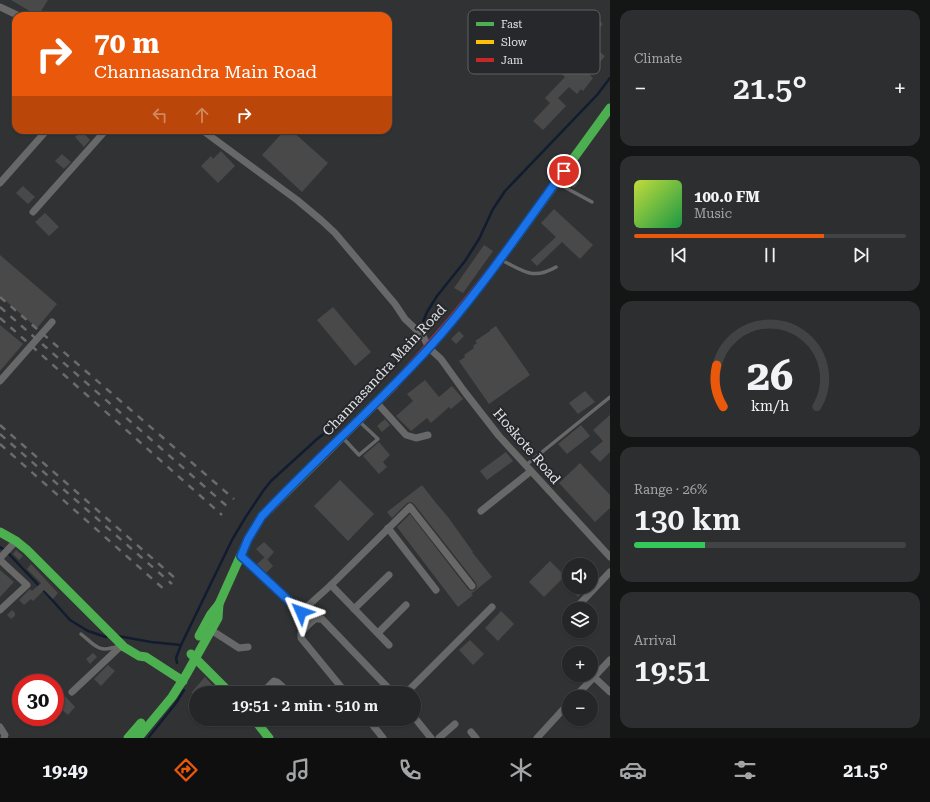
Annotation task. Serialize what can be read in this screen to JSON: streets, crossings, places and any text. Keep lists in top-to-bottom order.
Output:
{
  "streets": {
    "main road": ["Channasandra Main Road"],
    "street": ["Hoskote Road"]
  },
  "crossings": [
    ["Channasandra Main Road", "Hoskote Road"]
  ],
  "legend": ["Fast", "Slow", "Jam"],
  "page": {
    "tile": [
      "Climate",
      ["Range · 26%", "130 km"],
      ["Arrival", "19:51"]
    ],
    "turn": ["70 m", "Channasandra Main Road"],
    "heat": ["−", "21.5°", "+"],
    "song": ["100.0 FM", "Music"],
    "map_buttons": ["+", "−"],
    "limit": "30",
    "trip": "19:51 · 2 min · 510 m",
    "tabs": ["19:49", "21.5°"],
    "gauge": ["26", "km/h"]
  }
}
